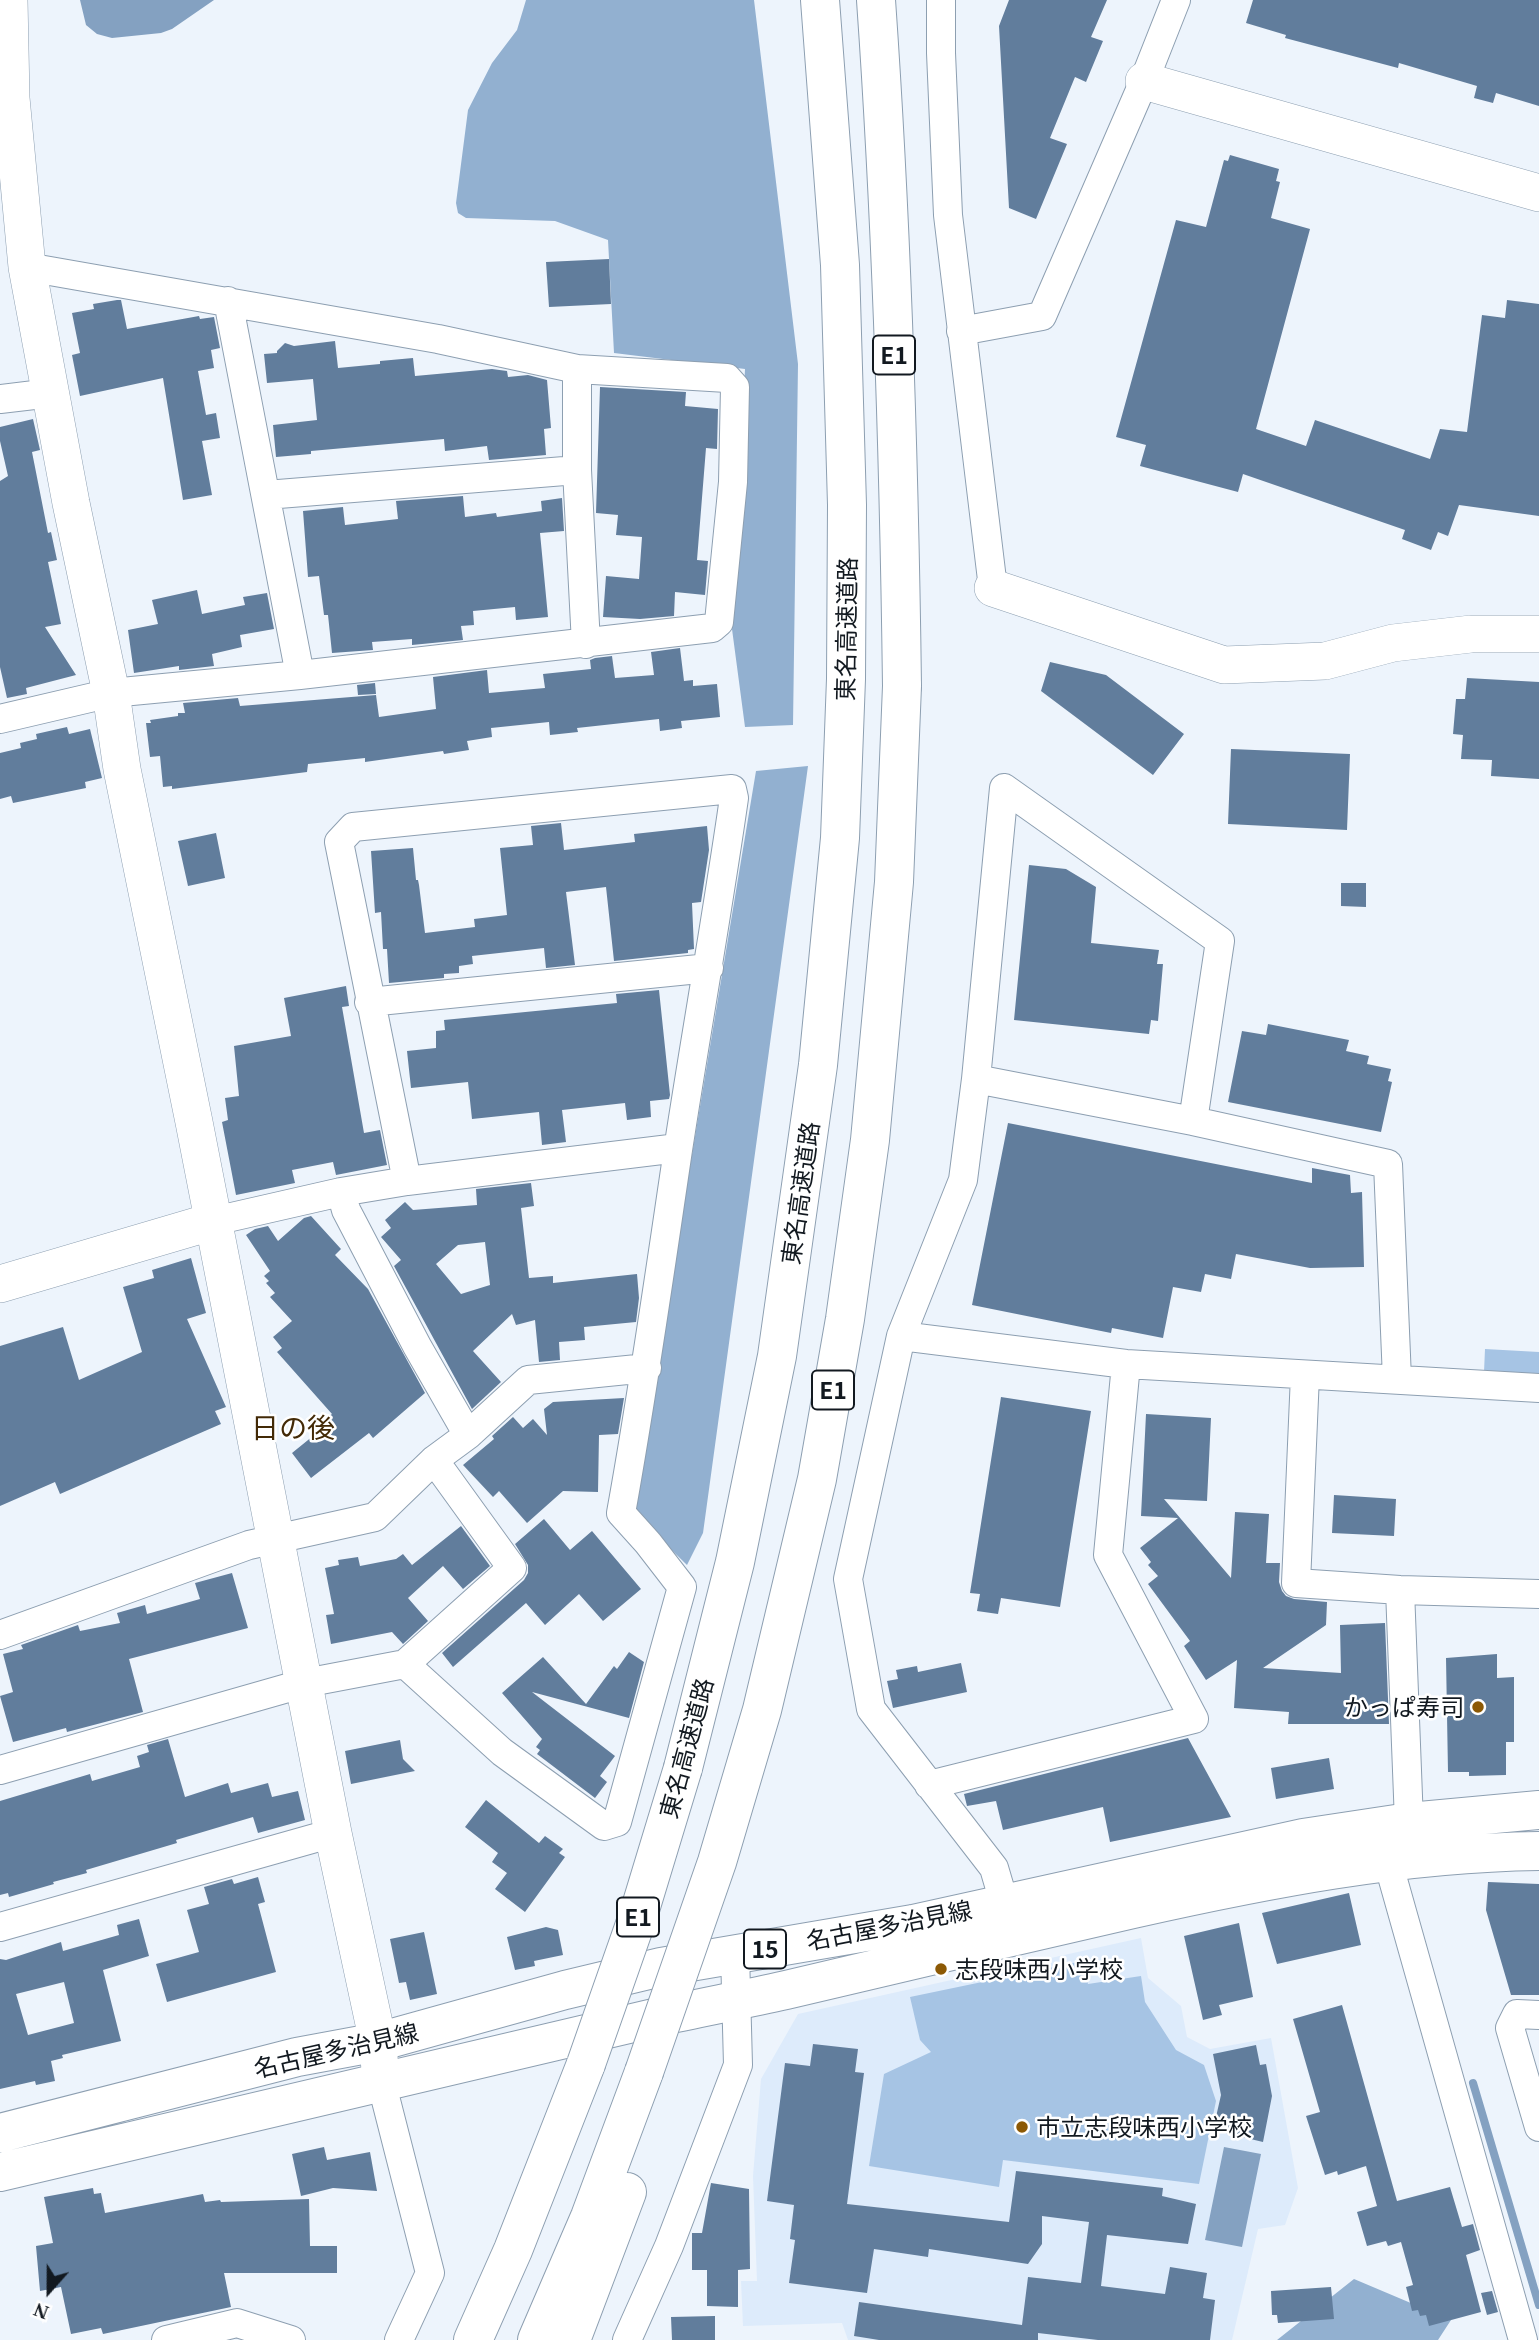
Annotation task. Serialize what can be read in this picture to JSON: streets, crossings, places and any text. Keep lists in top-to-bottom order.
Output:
{
  "streets": {
    "main road": [
      "E1",
      "東名高速道路",
      "名古屋多治見線",
      "15"
    ]
  },
  "districts": ["日の後"],
  "places": ["かっぱ寿司", "志段味西小学校", "市立志段味西小学校"],
  "north": "bottom"
}
